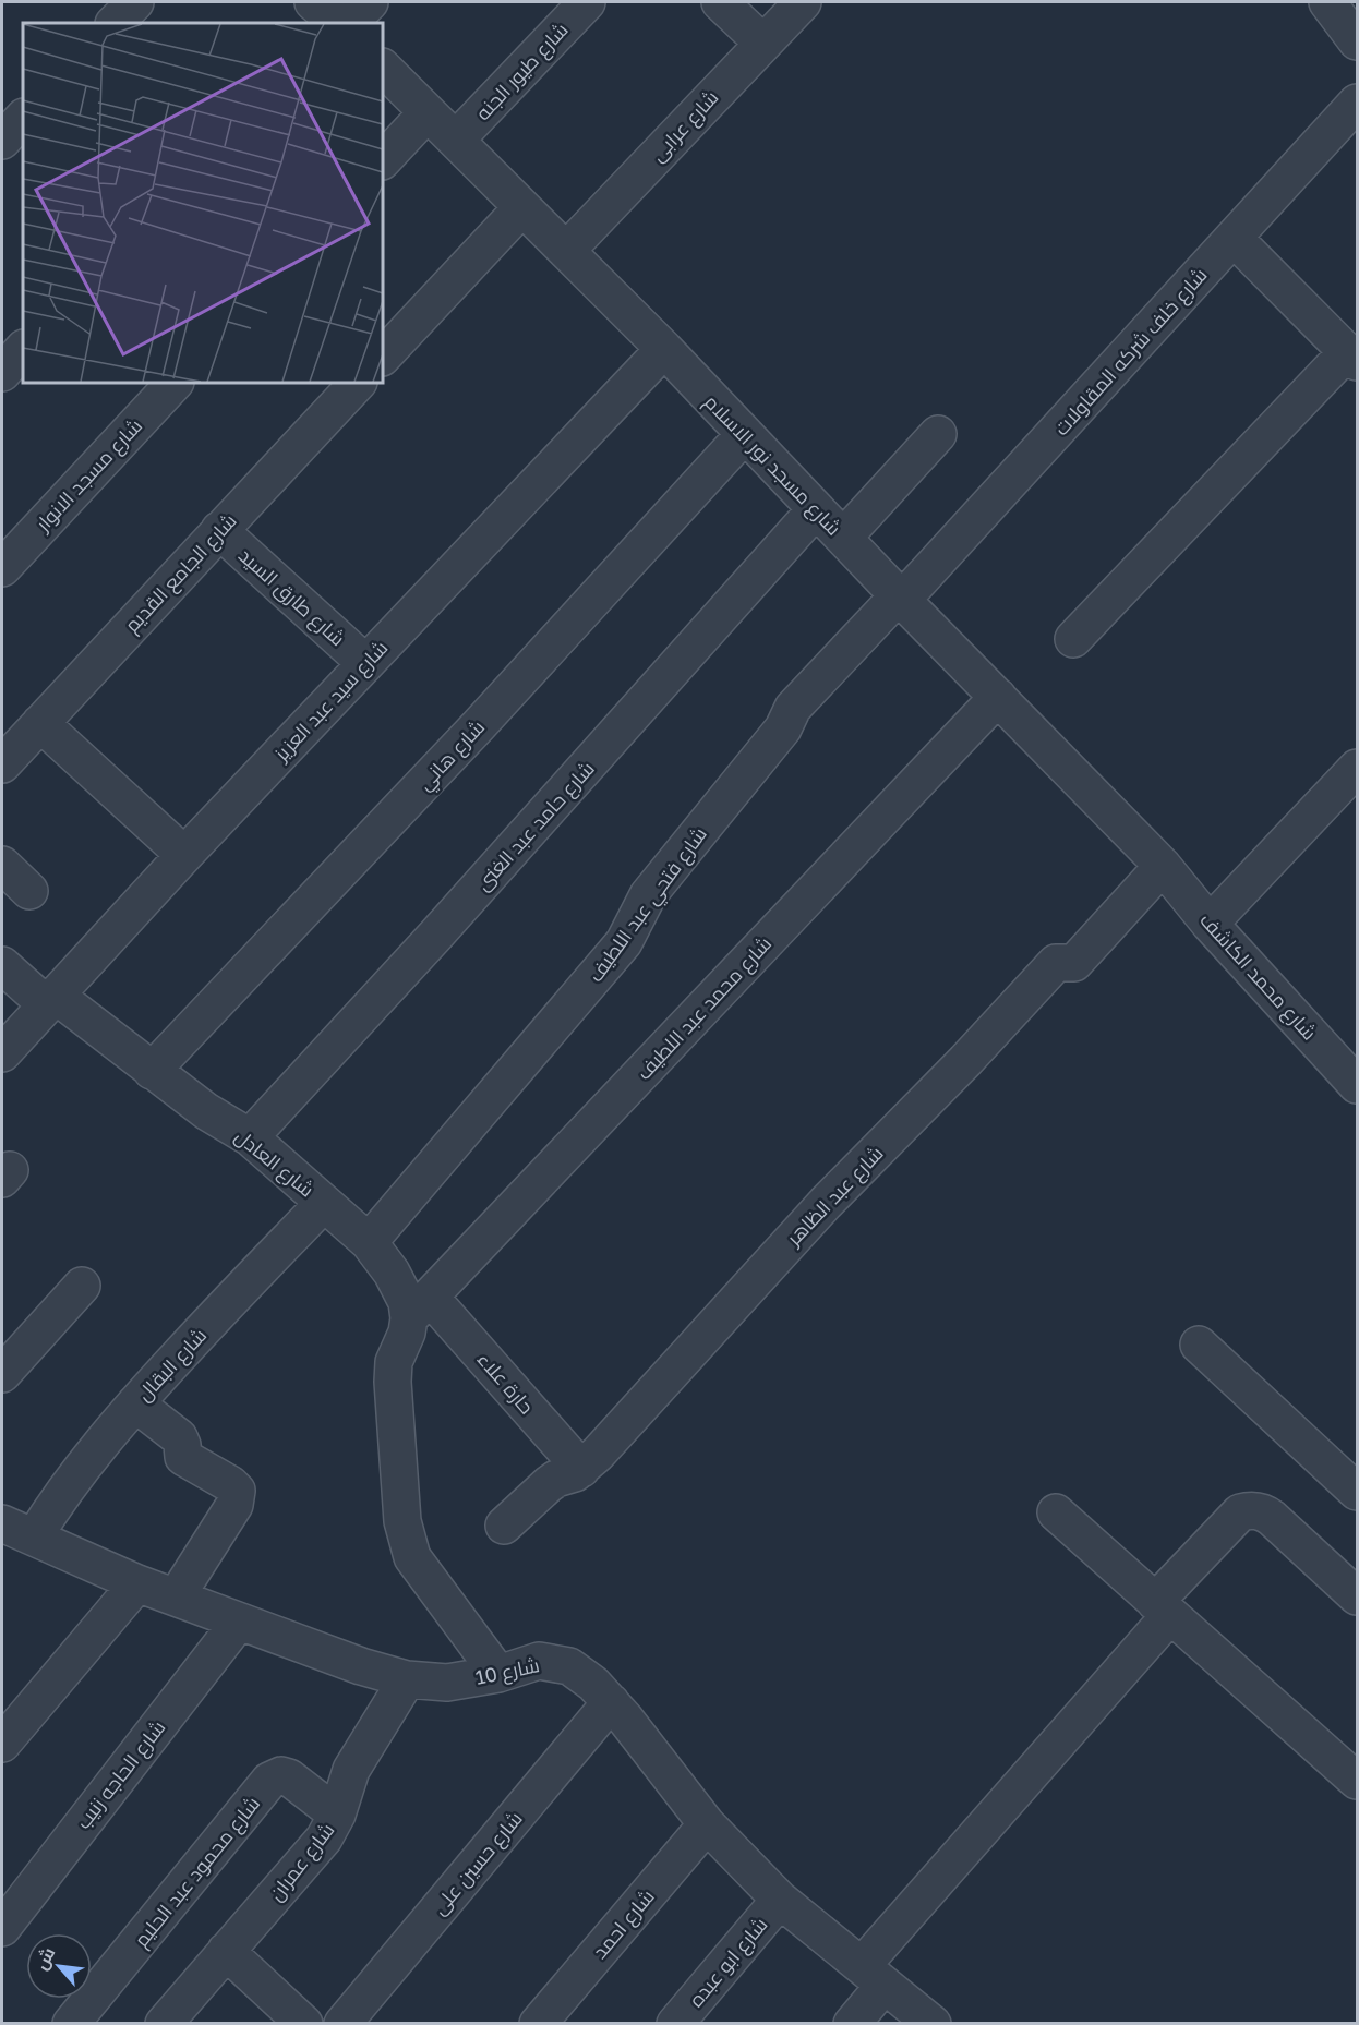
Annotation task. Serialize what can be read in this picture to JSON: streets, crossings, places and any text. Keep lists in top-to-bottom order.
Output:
{
  "streets": {
    "street": [
      "شارع طيور الجنه",
      "شارع عرابى",
      "شارع خلف شركه المقاولات",
      "شارع مسجد نور الاسلام",
      "شارع مسجد الانوار",
      "شارع الجامع القديم",
      "شارع طارق السيد",
      "شارع سيد عبد العزيز",
      "شارع هاني",
      "شارع حامد عبد الغنى",
      "شارع فتحي عبد اللطيف",
      "شارع محمد الكاشف",
      "شارع محمد عبد اللطيف",
      "شارع العادل",
      "شارع عبد الظاهر",
      "شارع البقال",
      "حارة علاء",
      "شارع 10",
      "شارع الحاجه زنيب",
      "شارع عمران",
      "شارع حسين على",
      "شارع محمود عبد الحليم",
      "شارع احمد",
      "شارع ابو عبده"
    ]
  },
  "crossings": [
    ["شارع طيور الجنه", "شارع مسجد نور الاسلام"],
    ["شارع عرابى", "شارع مسجد نور الاسلام"],
    ["شارع خلف شركه المقاولات", "شارع مسجد نور الاسلام"],
    ["شارع خلف شركه المقاولات", "شارع فتحي عبد اللطيف"],
    ["شارع مسجد نور الاسلام", "شارع سيد عبد العزيز"],
    ["شارع مسجد نور الاسلام", "شارع هاني"],
    ["شارع مسجد نور الاسلام", "شارع حامد عبد الغنى"],
    ["شارع مسجد نور الاسلام", "شارع فتحي عبد اللطيف"],
    ["شارع مسجد نور الاسلام", "شارع محمد الكاشف"],
    ["شارع مسجد نور الاسلام", "شارع محمد عبد اللطيف"],
    ["شارع مسجد نور الاسلام", "شارع عبد الظاهر"],
    ["شارع الجامع القديم", "شارع طارق السيد"],
    ["شارع طارق السيد", "شارع سيد عبد العزيز"],
    ["شارع سيد عبد العزيز", "شارع العادل"],
    ["شارع هاني", "شارع العادل"],
    ["شارع حامد عبد الغنى", "شارع العادل"],
    ["شارع فتحي عبد اللطيف", "شارع العادل"],
    ["شارع محمد الكاشف", "شارع عبد الظاهر"],
    ["شارع محمد عبد اللطيف", "شارع العادل"],
    ["شارع محمد عبد اللطيف", "حارة علاء"],
    ["شارع العادل", "شارع البقال"],
    ["شارع العادل", "حارة علاء"],
    ["شارع عبد الظاهر", "حارة علاء"],
    ["شارع البقال", "شارع 10"],
    ["شارع 10", "شارع الحاجه زنيب"],
    ["شارع 10", "شارع عمران"],
    ["شارع 10", "شارع حسين على"],
    ["شارع 10", "شارع احمد"],
    ["شارع 10", "شارع ابو عبده"],
    ["شارع عمران", "شارع محمود عبد الحليم"]
  ],
  "north": "top left"
}
